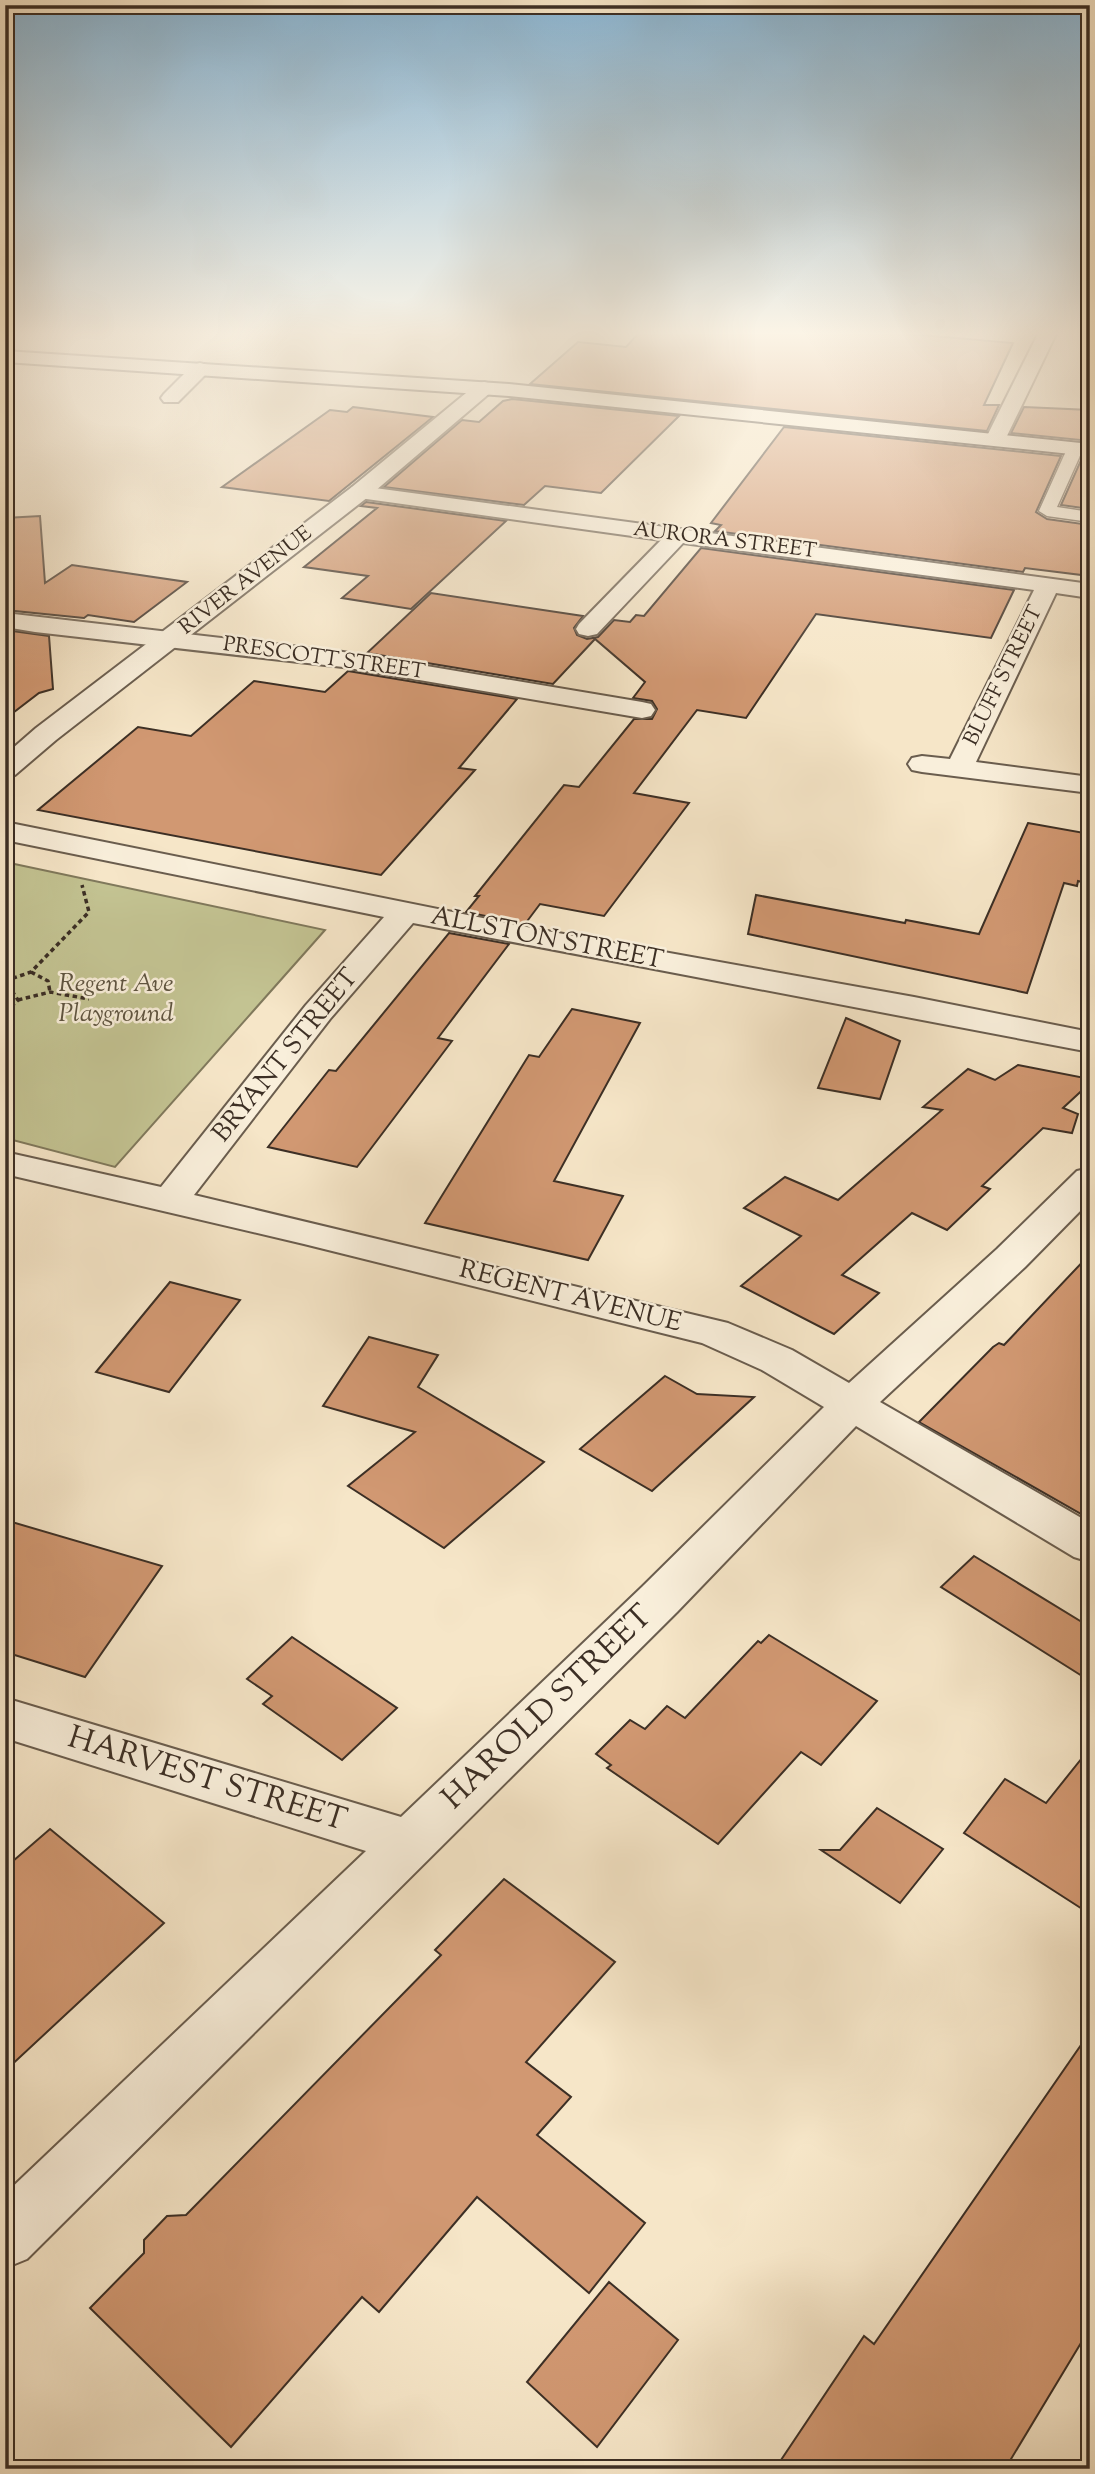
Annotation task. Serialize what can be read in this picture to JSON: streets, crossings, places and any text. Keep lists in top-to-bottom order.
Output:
{
  "streets": {
    "street": [
      "AURORA STREET",
      "RIVER AVENUE",
      "PRESCOTT STREET",
      "BLUFF STREET",
      "ALLSTON STREET",
      "BRYANT STREET",
      "REGENT AVENUE",
      "HAROLD STREET",
      "HARVEST STREET"
    ]
  },
  "crossings": [
    ["AURORA STREET", "RIVER AVENUE"],
    ["AURORA STREET", "BLUFF STREET"],
    ["RIVER AVENUE", "PRESCOTT STREET"],
    ["ALLSTON STREET", "BRYANT STREET"],
    ["BRYANT STREET", "REGENT AVENUE"],
    ["REGENT AVENUE", "HAROLD STREET"],
    ["HAROLD STREET", "HARVEST STREET"]
  ],
  "parks": ["Regent Ave Playground"]
}
